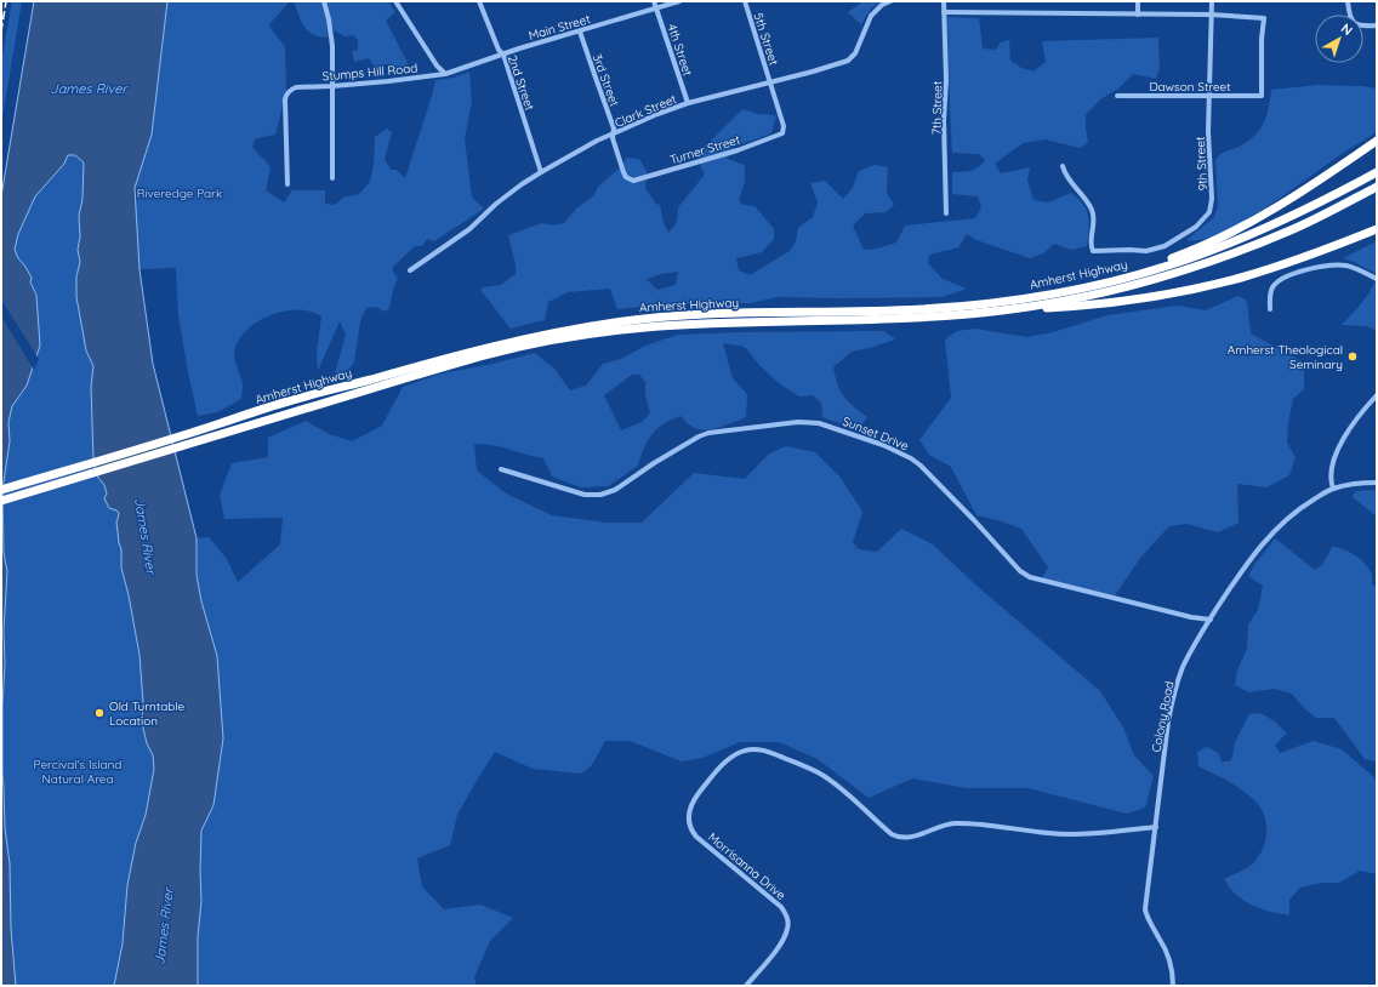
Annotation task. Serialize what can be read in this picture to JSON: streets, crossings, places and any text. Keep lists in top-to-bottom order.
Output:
{
  "streets": {
    "highway": ["Amherst Highway"],
    "street": [
      "Main Street",
      "5th Street",
      "4th Street",
      "Stumps Hill Road",
      "3rd Street",
      "2nd Street",
      "Dawson Street",
      "7th Street",
      "Clark Street",
      "Turner Street",
      "9th Street",
      "Sunset Drive",
      "Colony Road",
      "Morrisanna Drive"
    ]
  },
  "crossings": [
    ["Main Street", "4th Street"],
    ["Main Street", "Stumps Hill Road"],
    ["Main Street", "3rd Street"],
    ["Main Street", "2nd Street"],
    ["5th Street", "Clark Street"],
    ["5th Street", "Turner Street"],
    ["4th Street", "Clark Street"],
    ["3rd Street", "Clark Street"],
    ["3rd Street", "Turner Street"],
    ["2nd Street", "Clark Street"],
    ["Dawson Street", "9th Street"],
    ["Clark Street", "Turner Street"],
    ["Sunset Drive", "Colony Road"],
    ["Colony Road", "Morrisanna Drive"]
  ],
  "water": ["James River"],
  "parks": ["Riveredge Park", "Percival's Island Natural Area"],
  "places": ["Amherst Theological Seminary", "Old Turntable Location"],
  "north": "top right"
}
